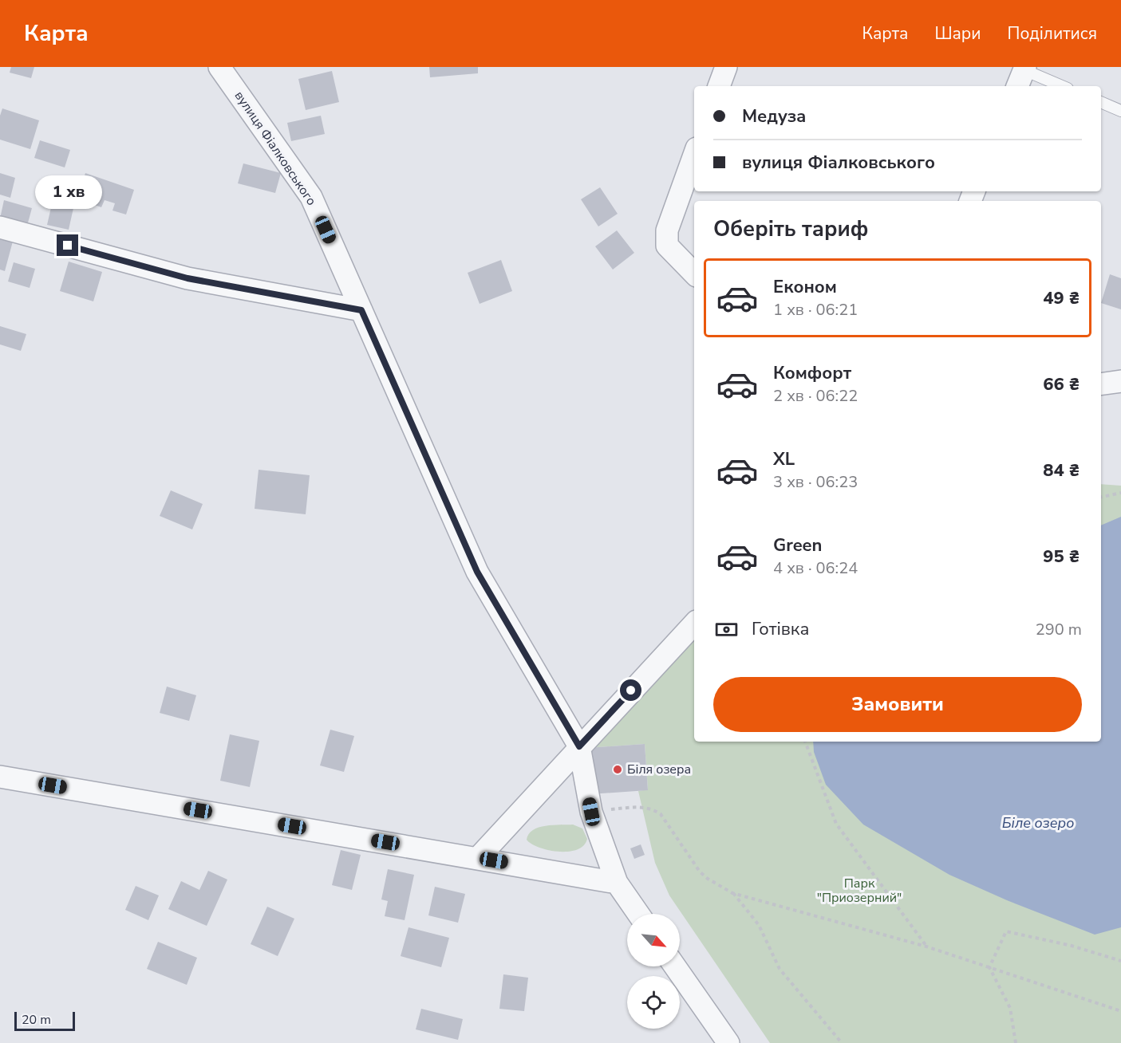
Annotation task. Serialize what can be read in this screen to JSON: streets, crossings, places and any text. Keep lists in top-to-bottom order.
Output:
{
  "streets": {
    "street": ["вулиця Фіалковського"]
  },
  "water": ["Біле озеро"],
  "parks": ["Парк \"Приозерний\""],
  "places": ["Біля озера"],
  "scale_bar": "20 m",
  "north": "bottom right",
  "page": {
    "header": "Карта",
    "nav": ["Карта", "Шари", "Поділитися"],
    "banner": ["Медуза", "вулиця Фіалковського"],
    "bubble": "1 хв",
    "heading": "Оберіть тариф",
    "list": [
      {
        "name": "Економ",
        "note": "1 хв · 06:21",
        "value": "49 ₴"
      },
      {
        "name": "Комфорт",
        "note": "2 хв · 06:22",
        "value": "66 ₴"
      },
      {
        "name": "XL",
        "note": "3 хв · 06:23",
        "value": "84 ₴"
      },
      {
        "name": "Green",
        "note": "4 хв · 06:24",
        "value": "95 ₴"
      }
    ],
    "pay": ["Готівка", "290 m"],
    "buttons": "Замовити",
    "scale": "20 m"
  }
}
